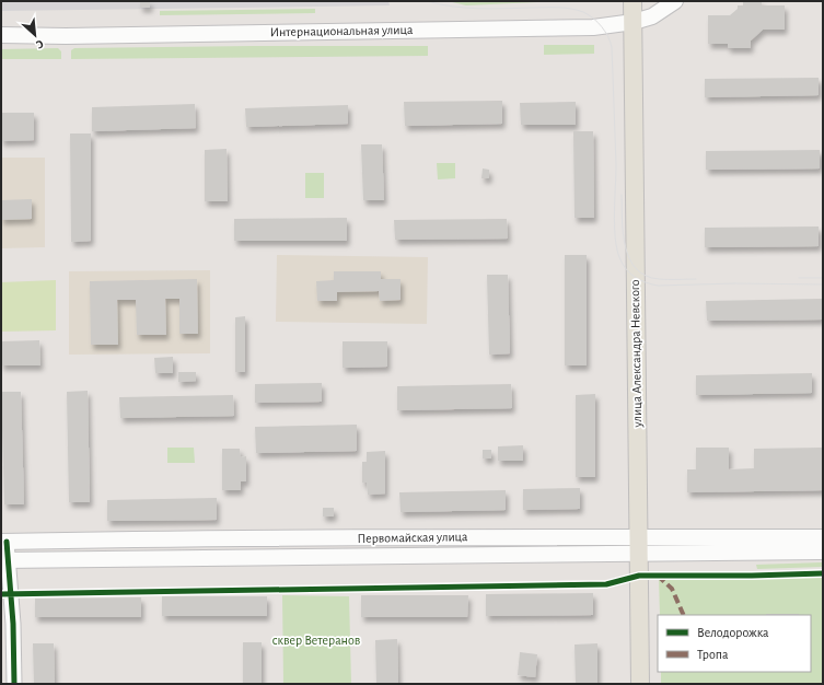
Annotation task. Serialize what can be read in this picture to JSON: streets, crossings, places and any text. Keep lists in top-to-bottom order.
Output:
{
  "streets": {
    "main road": ["Интернациональная улица", "улица Александра Невского", "Первомайская улица"]
  },
  "crossings": [
    ["Интернациональная улица", "улица Александра Невского"],
    ["улица Александра Невского", "Первомайская улица"]
  ],
  "parks": ["сквер Ветеранов"],
  "legend": ["Велодорожка", "Тропа"],
  "north": "bottom right"
}
